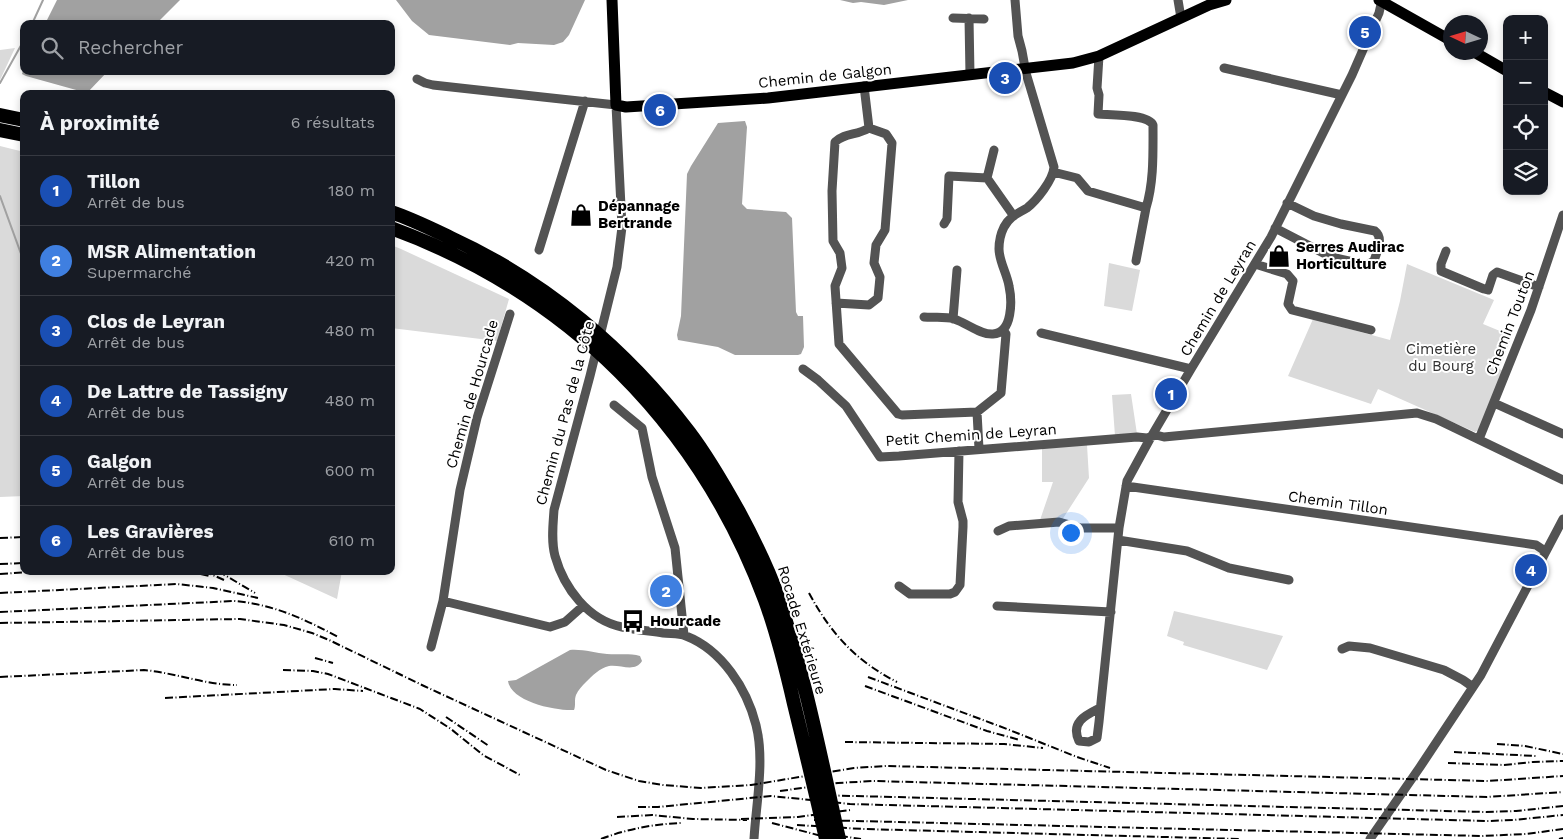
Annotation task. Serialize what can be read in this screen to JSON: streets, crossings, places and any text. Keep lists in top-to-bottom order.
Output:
{
  "streets": {
    "highway": ["Rocade Extérieure"],
    "main road": ["Chemin de Galgon", "Chemin du Pas de la Côte"],
    "street": [
      "Chemin de Leyran",
      "Chemin Touton",
      "Chemin de Hourcade",
      "Petit Chemin de Leyran",
      "Chemin Tillon"
    ]
  },
  "crossings": [
    ["Chemin de Galgon", "Chemin du Pas de la Côte"],
    ["Chemin de Leyran", "Petit Chemin de Leyran"],
    ["Chemin de Leyran", "Chemin Tillon"],
    ["Chemin Touton", "Petit Chemin de Leyran"]
  ],
  "parks": ["Cimetière du Bourg"],
  "places": {
    "shop": ["Dépannage Bertrande", "Serres Audirac Horticulture"],
    "bus stop": ["Hourcade"]
  },
  "north": "left",
  "page": {
    "pins": [
      "5",
      "3",
      "6",
      "1",
      "4",
      "2"
    ],
    "map_buttons": ["+", "−"],
    "search": "Rechercher",
    "heading": ["À proximité", "6 résultats"],
    "list": [
      {
        "mark": "1",
        "name": "Tillon",
        "note": "Arrêt de bus",
        "value": "180 m"
      },
      {
        "mark": "2",
        "name": "MSR Alimentation",
        "note": "Supermarché",
        "value": "420 m"
      },
      {
        "mark": "3",
        "name": "Clos de Leyran",
        "note": "Arrêt de bus",
        "value": "480 m"
      },
      {
        "mark": "4",
        "name": "De Lattre de Tassigny",
        "note": "Arrêt de bus",
        "value": "480 m"
      },
      {
        "mark": "5",
        "name": "Galgon",
        "note": "Arrêt de bus",
        "value": "600 m"
      },
      {
        "mark": "6",
        "name": "Les Gravières",
        "note": "Arrêt de bus",
        "value": "610 m"
      }
    ]
  }
}
